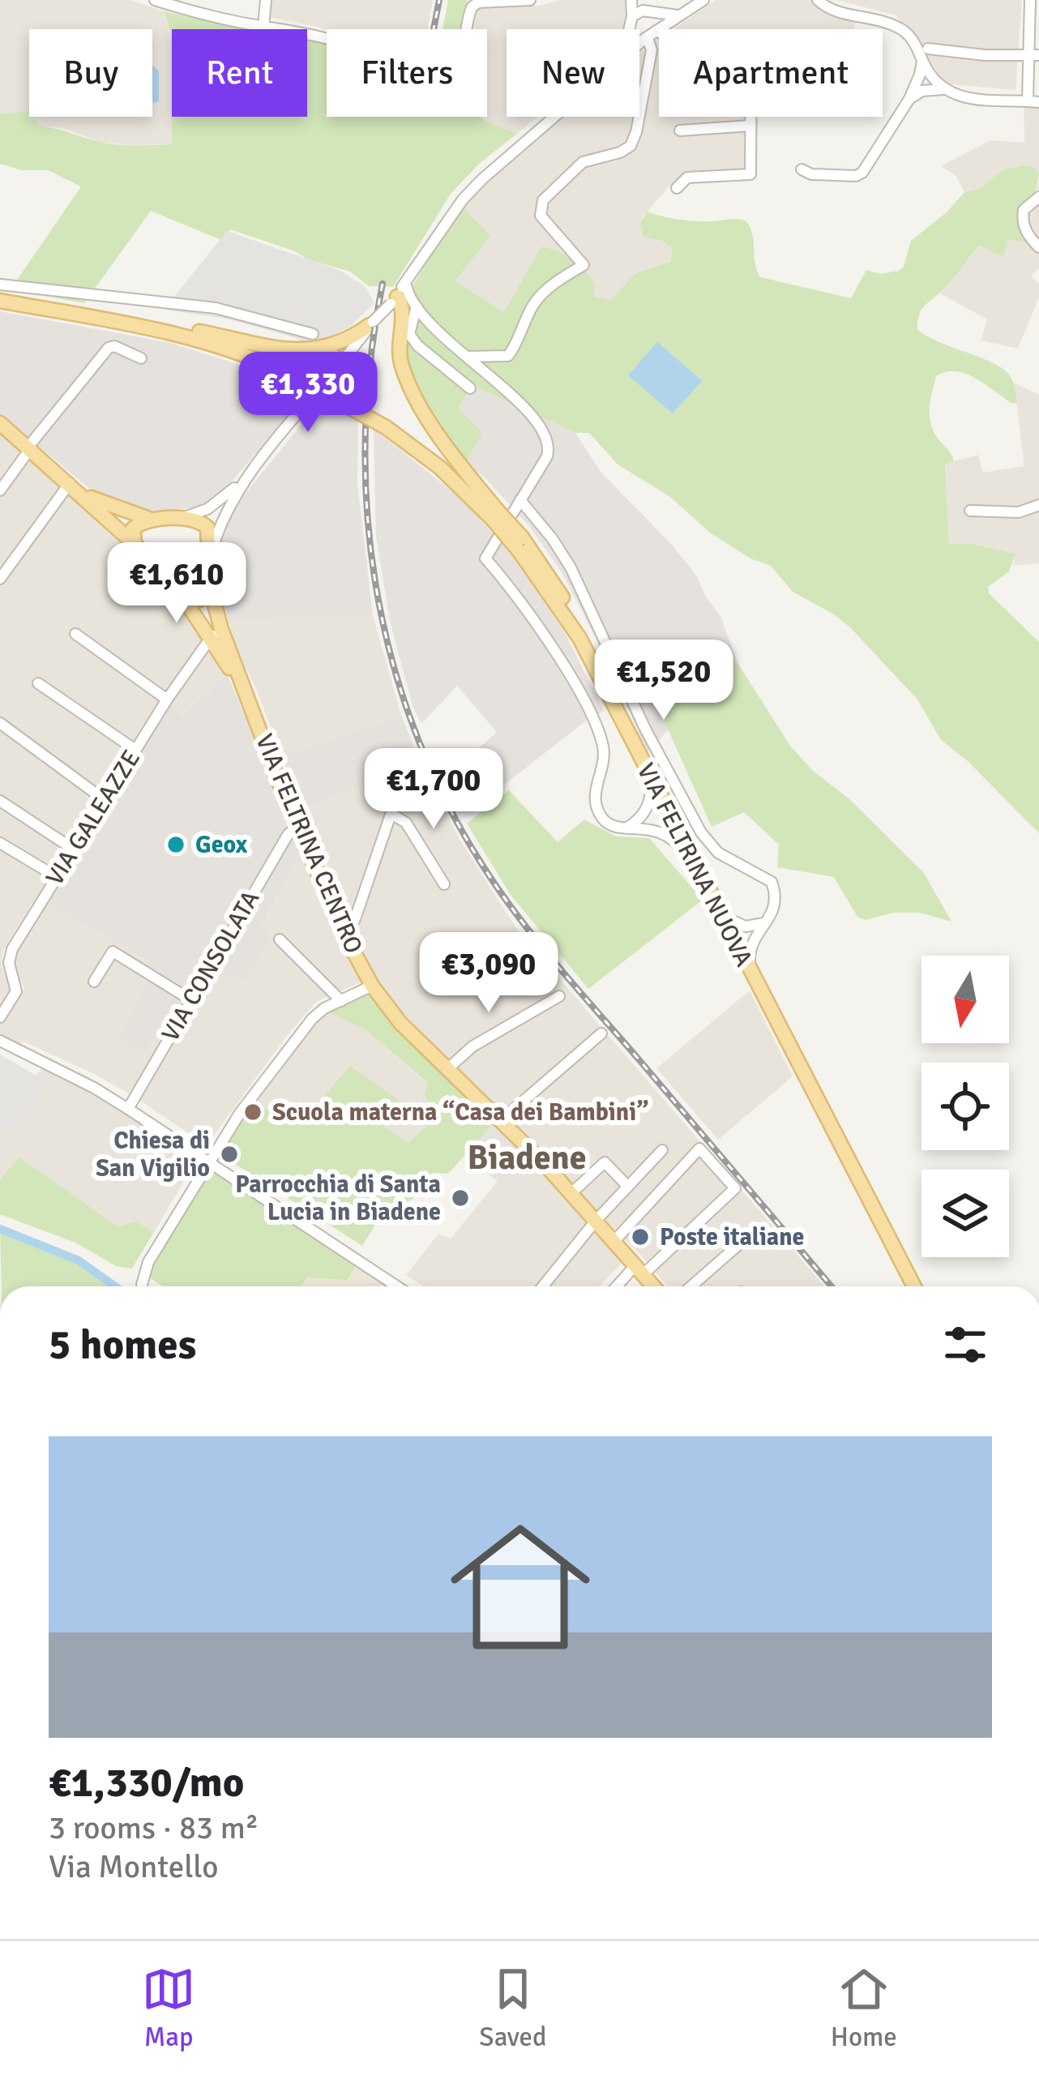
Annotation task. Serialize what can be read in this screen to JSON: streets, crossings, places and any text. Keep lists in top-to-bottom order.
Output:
{
  "streets": {
    "main road": ["VIA FELTRINA CENTRO", "VIA FELTRINA NUOVA"],
    "street": ["VIA GALEAZZE", "VIA CONSOLATA"]
  },
  "crossings": [
    ["VIA GALEAZZE", "VIA FELTRINA CENTRO"],
    ["VIA FELTRINA CENTRO", "VIA CONSOLATA"]
  ],
  "districts": ["Biadene"],
  "places": [
    "Geox",
    "Scuola materna “Casa dei Bambini”",
    "Chiesa di San Vigilio",
    "Parrocchia di Santa Lucia in Biadene",
    "Poste italiane"
  ],
  "north": "bottom",
  "page": {
    "chip": [
      "Buy",
      "Rent",
      "Filters",
      "New",
      "Apartment"
    ],
    "price": [
      "€1,330",
      "€1,610",
      "€1,520",
      "€1,700",
      "€3,090"
    ],
    "heading": "5 homes",
    "list": [
      {
        "name": "€1,330/mo",
        "note": "3 rooms · 83 m² · Via Montello"
      }
    ],
    "tabs": ["Map", "Saved", "Home"]
  }
}
